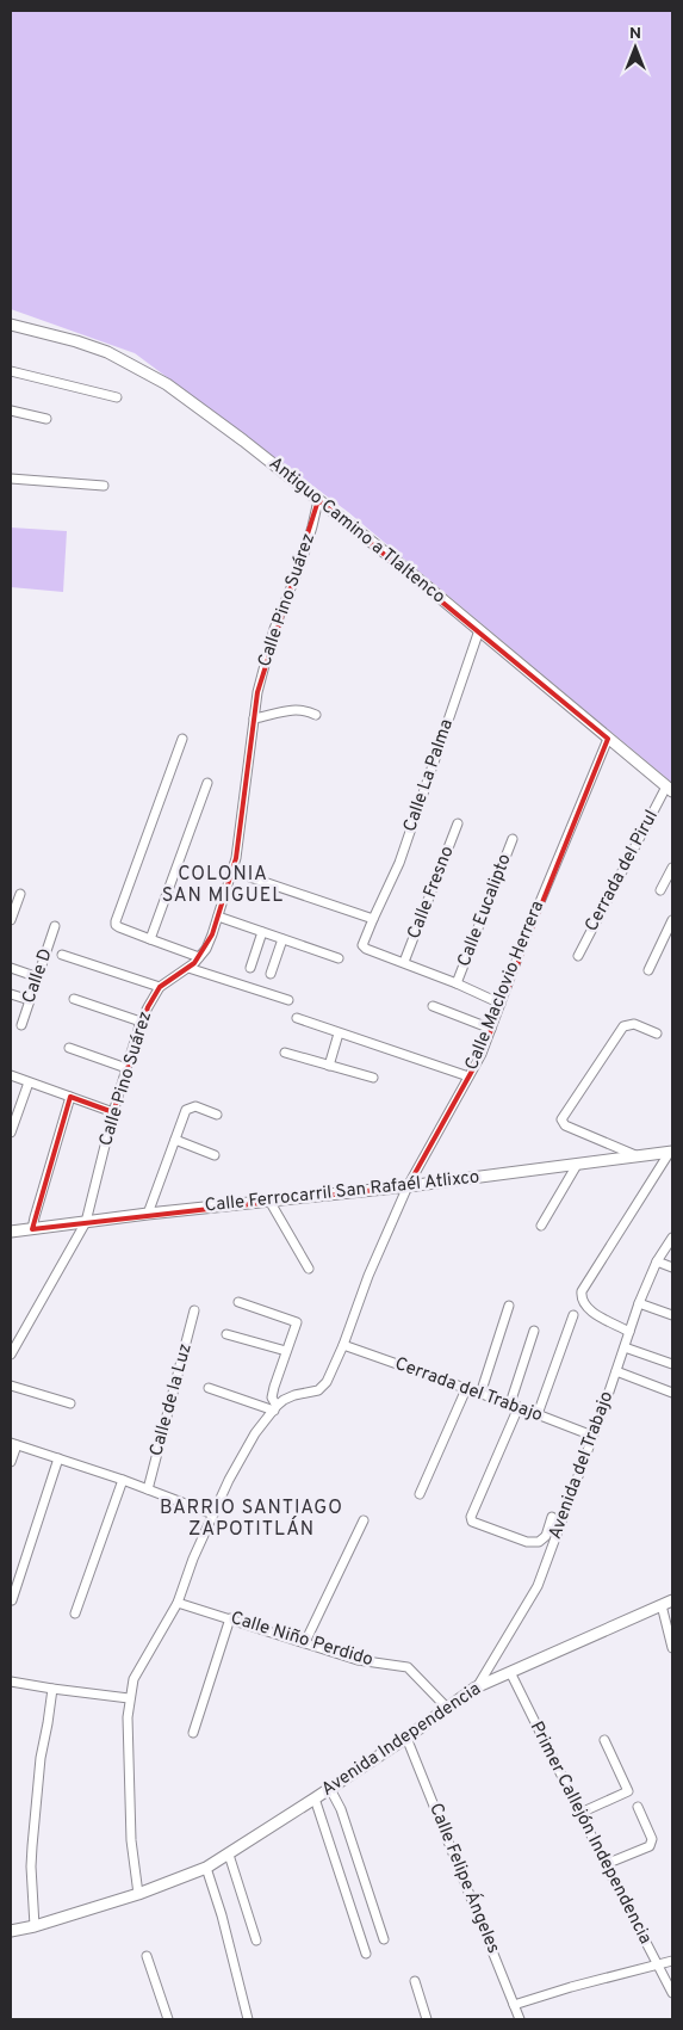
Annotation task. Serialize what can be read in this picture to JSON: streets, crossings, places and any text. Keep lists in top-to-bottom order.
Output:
{
  "streets": {
    "street": [
      "Antiguo Camino a Tlaltenco",
      "Calle Pino Suárez",
      "Calle La Palma",
      "Cerrada del Pirul",
      "Calle Fresno",
      "Calle Eucalipto",
      "Calle D",
      "Calle Maclovio Herrera",
      "Calle Ferrocarril San Rafaél Atlixco",
      "Cerrada del Trabajo",
      "Calle de la Luz",
      "Avenida del Trabajo",
      "Calle Niño Perdido",
      "Avenida Independencia",
      "Primer Callejón Independencia",
      "Calle Felipe Ángeles"
    ]
  },
  "crossings": [
    ["Antiguo Camino a Tlaltenco", "Calle Pino Suárez"],
    ["Antiguo Camino a Tlaltenco", "Calle La Palma"],
    ["Antiguo Camino a Tlaltenco", "Cerrada del Pirul"],
    ["Antiguo Camino a Tlaltenco", "Calle Maclovio Herrera"],
    ["Calle Pino Suárez", "Calle Ferrocarril San Rafaél Atlixco"],
    ["Calle La Palma", "Calle Fresno"],
    ["Calle Maclovio Herrera", "Calle Ferrocarril San Rafaél Atlixco"],
    ["Calle Maclovio Herrera", "Cerrada del Trabajo"],
    ["Calle Maclovio Herrera", "Calle Niño Perdido"],
    ["Calle Maclovio Herrera", "Avenida Independencia"],
    ["Cerrada del Trabajo", "Avenida del Trabajo"],
    ["Avenida del Trabajo", "Avenida Independencia"],
    ["Calle Niño Perdido", "Avenida Independencia"],
    ["Avenida Independencia", "Primer Callejón Independencia"],
    ["Avenida Independencia", "Calle Felipe Ángeles"]
  ],
  "districts": ["COLONIA SAN MIGUEL", "BARRIO SANTIAGO ZAPOTITLÁN"],
  "north": "top"
}
